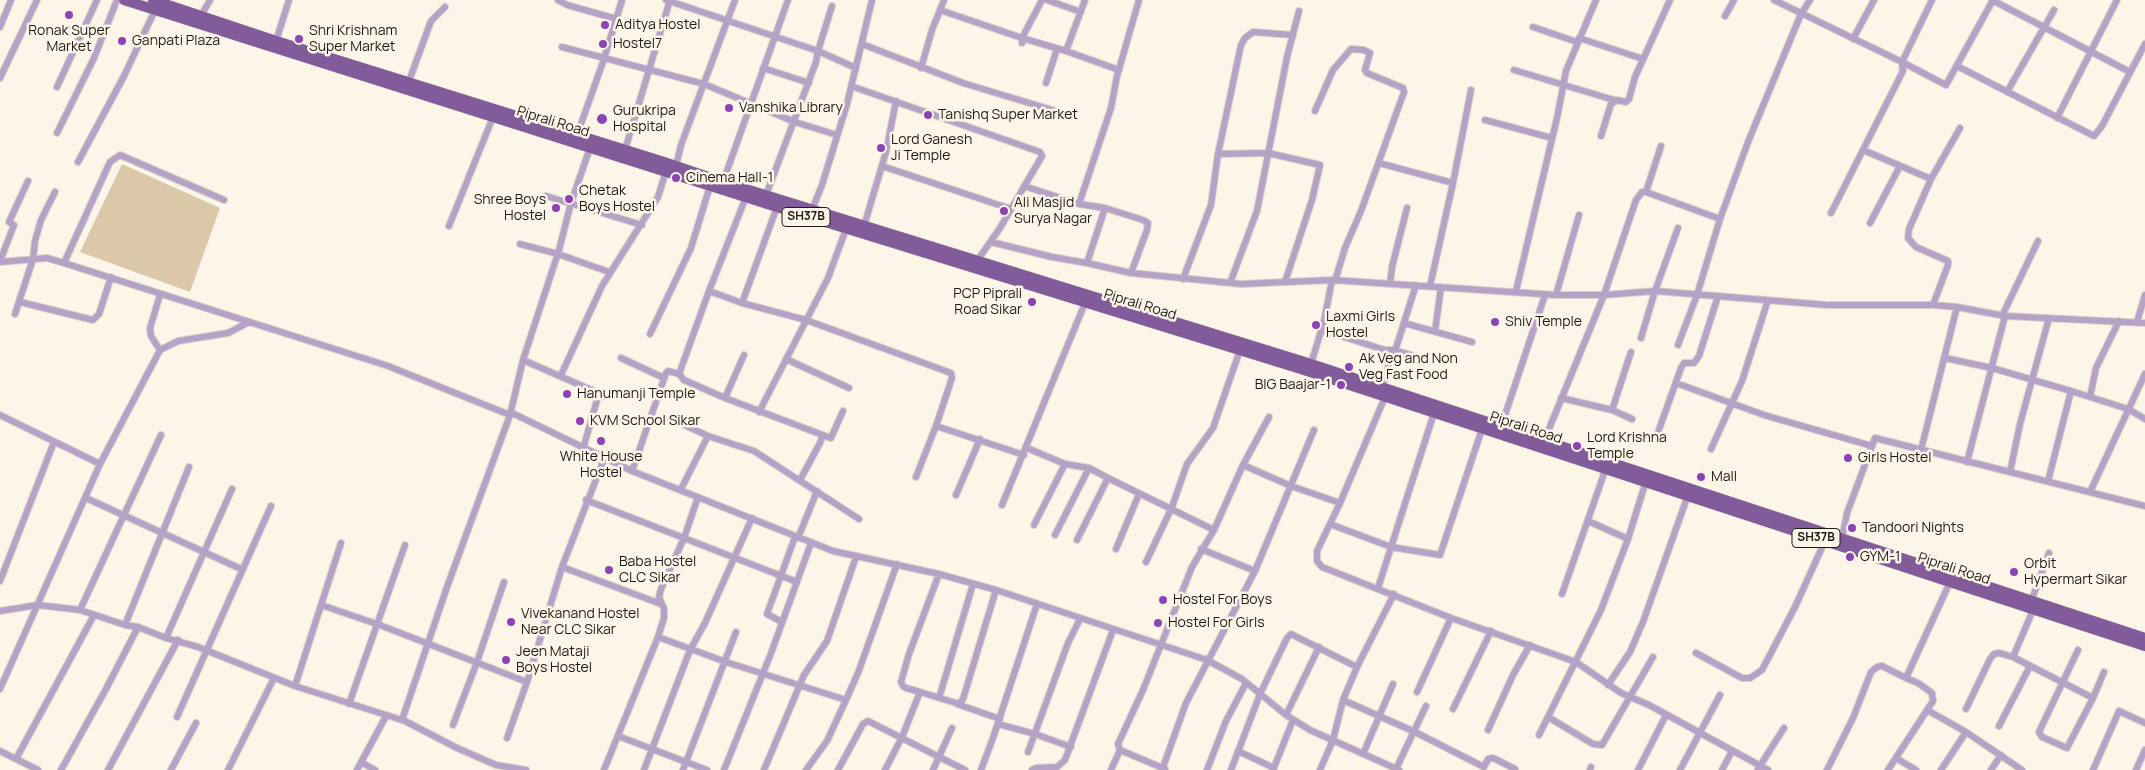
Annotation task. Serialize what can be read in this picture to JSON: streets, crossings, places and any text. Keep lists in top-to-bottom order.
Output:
{
  "streets": {
    "main road": ["Piprali Road", "SH37B"]
  },
  "places": [
    "Ronak Super Market",
    "Aditya Hostel",
    "Shri Krishnam Super Market",
    "Ganpati Plaza",
    "Hostel7",
    "Vanshika Library",
    "Tanishq Super Market",
    "Gurukripa Hospital",
    "Lord Ganesh Ji Temple",
    "Cinema Hall-1",
    "Chetak Boys Hostel",
    "Shree Boys Hostel",
    "Ali Masjid Surya Nagar",
    "PCP Piprali Road Sikar",
    "Shiv Temple",
    "Laxmi Girls Hostel",
    "Ak Veg and Non Veg Fast Food",
    "BIG Baajar-1",
    "Hanumanji Temple",
    "KVM School Sikar",
    "White House Hostel",
    "Lord Krishna Temple",
    "Girls Hostel",
    "Mall",
    "Tandoori Nights",
    "GYM-1",
    "Baba Hostel CLC Sikar",
    "Orbit Hypermart Sikar",
    "Hostel For Boys",
    "Vivekanand Hostel Near CLC Sikar",
    "Hostel For Girls",
    "Jeen Mataji Boys Hostel"
  ]
}
